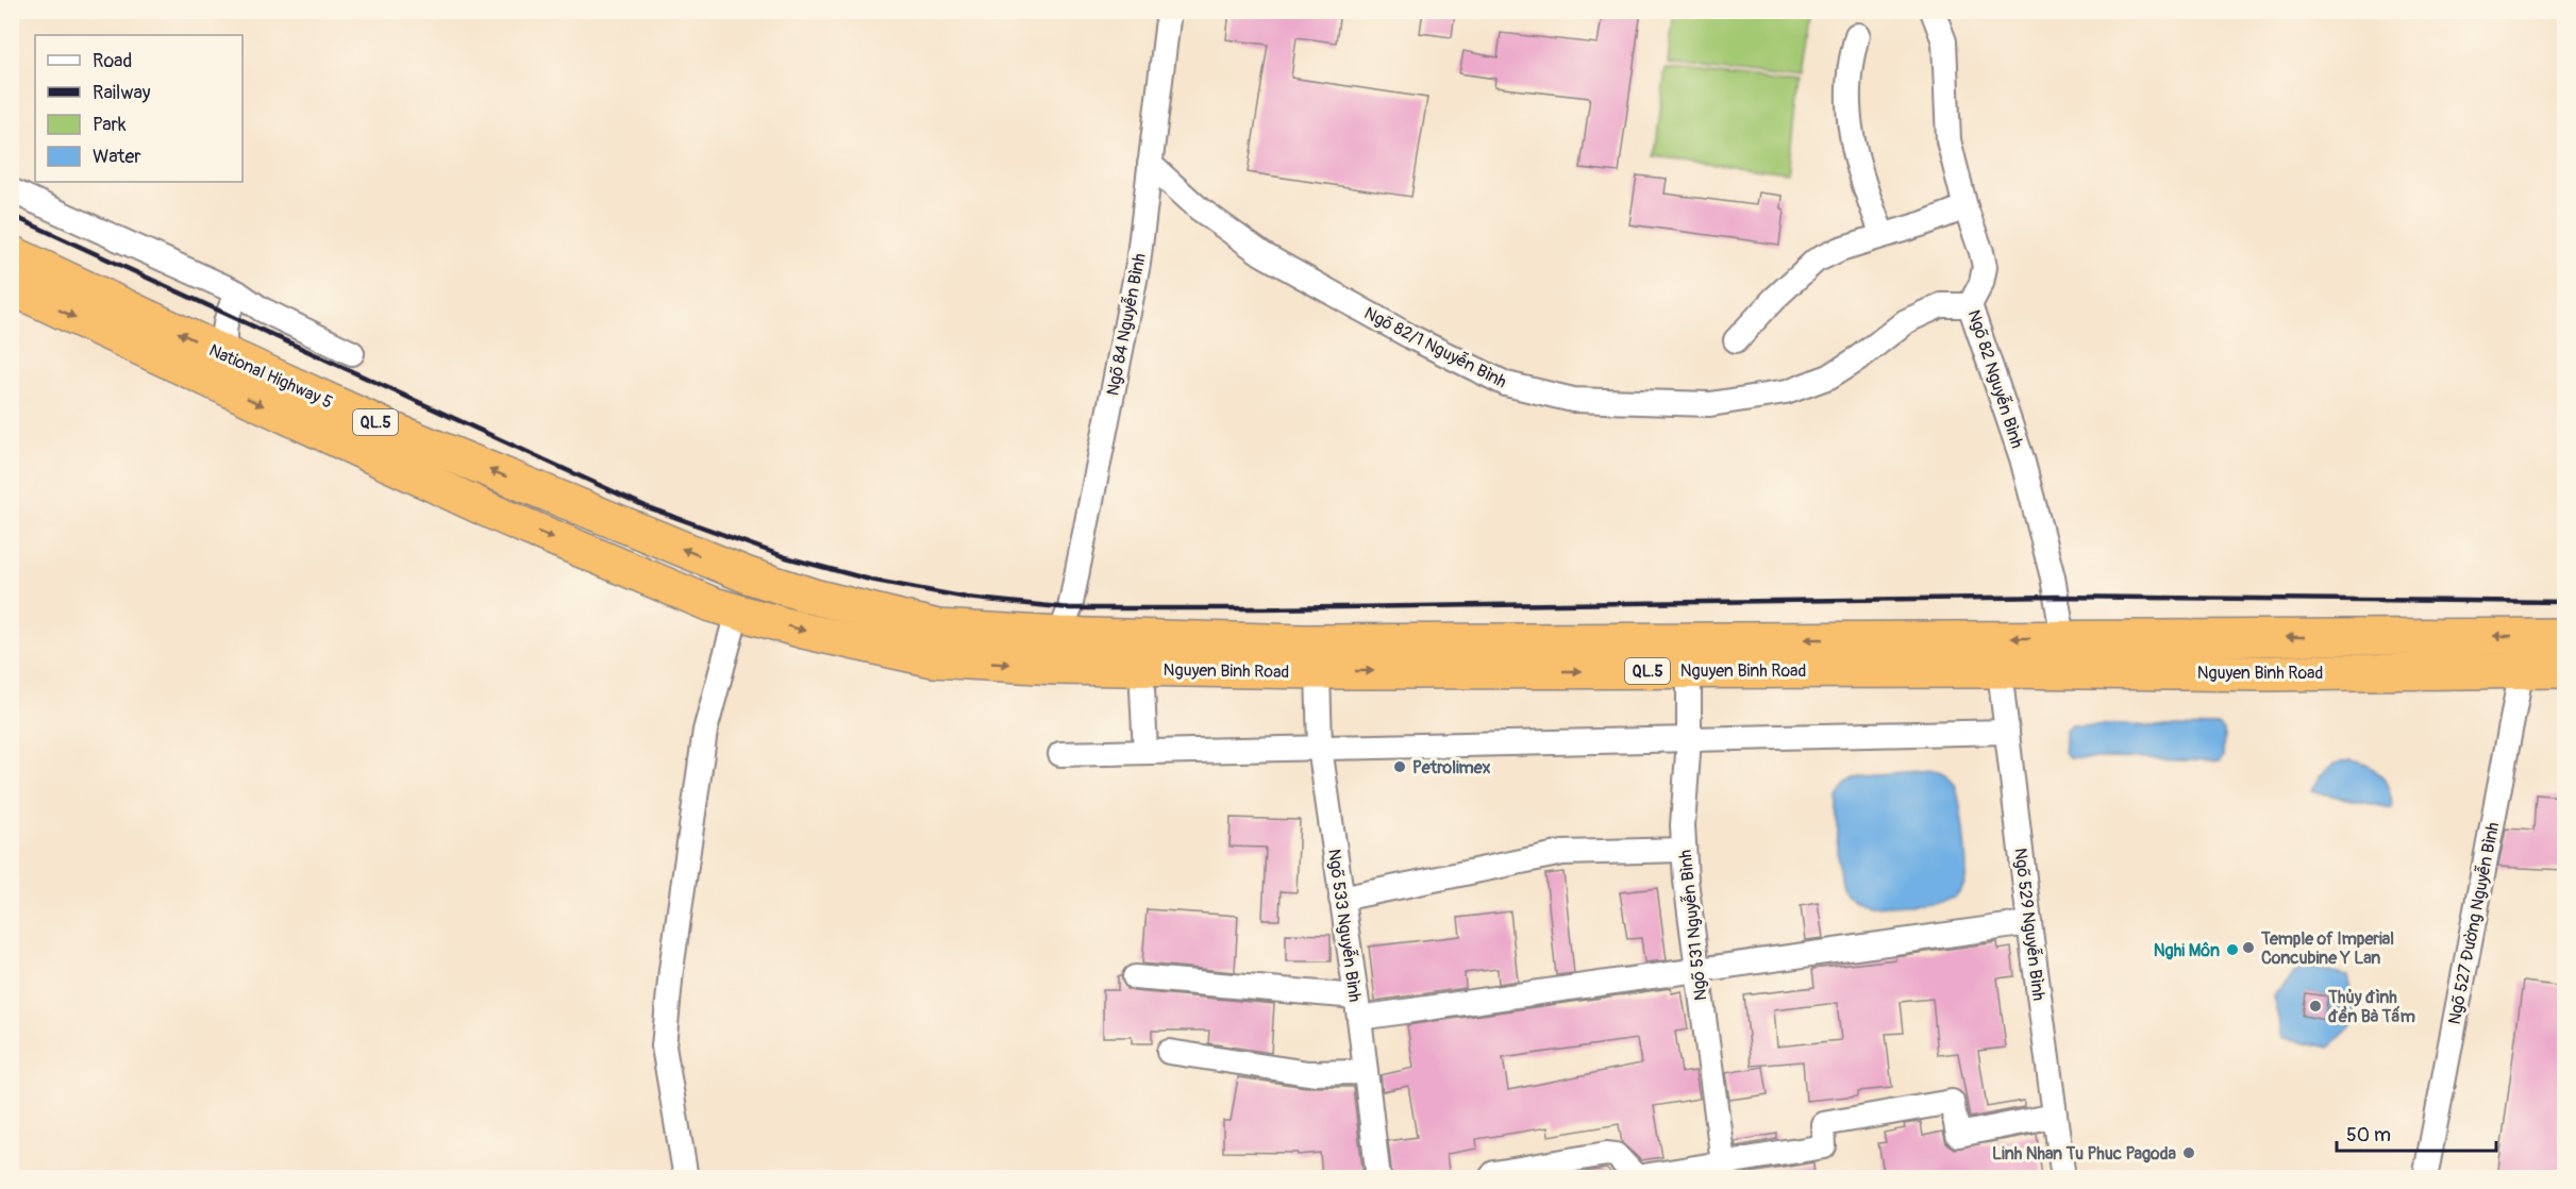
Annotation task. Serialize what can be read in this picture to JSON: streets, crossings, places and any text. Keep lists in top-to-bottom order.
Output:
{
  "streets": {
    "highway": ["National Highway 5", "QL.5", "Nguyen Binh Road"],
    "street": [
      "Ngõ 84 Nguyễn Bình",
      "Ngõ 82/1 Nguyễn Bình",
      "Ngõ 82 Nguyễn Bình",
      "Ngõ 527 Đường Nguyễn Bình",
      "Ngõ 529 Nguyễn Bình",
      "Ngõ 533 Nguyễn Bình",
      "Ngõ 531 Nguyễn Bình"
    ]
  },
  "crossings": [
    ["Ngõ 84 Nguyễn Bình", "Ngõ 82/1 Nguyễn Bình"],
    ["Ngõ 84 Nguyễn Bình", "Nguyen Binh Road"],
    ["Ngõ 82/1 Nguyễn Bình", "Ngõ 82 Nguyễn Bình"],
    ["National Highway 5", "Nguyen Binh Road"],
    ["Ngõ 82 Nguyễn Bình", "Nguyen Binh Road"],
    ["Nguyen Binh Road", "Ngõ 527 Đường Nguyễn Bình"],
    ["Nguyen Binh Road", "Ngõ 529 Nguyễn Bình"],
    ["Nguyen Binh Road", "Ngõ 533 Nguyễn Bình"],
    ["Nguyen Binh Road", "Ngõ 531 Nguyễn Bình"]
  ],
  "places": [
    "Petrolimex",
    "Temple of Imperial Concubine Y Lan",
    "Nghi Môn",
    "Thủy đình đền Bà Tấm",
    "Linh Nhan Tu Phuc Pagoda"
  ],
  "legend": [
    "Road",
    "Railway",
    "Park",
    "Water"
  ],
  "scale_bar": "50 m"
}
